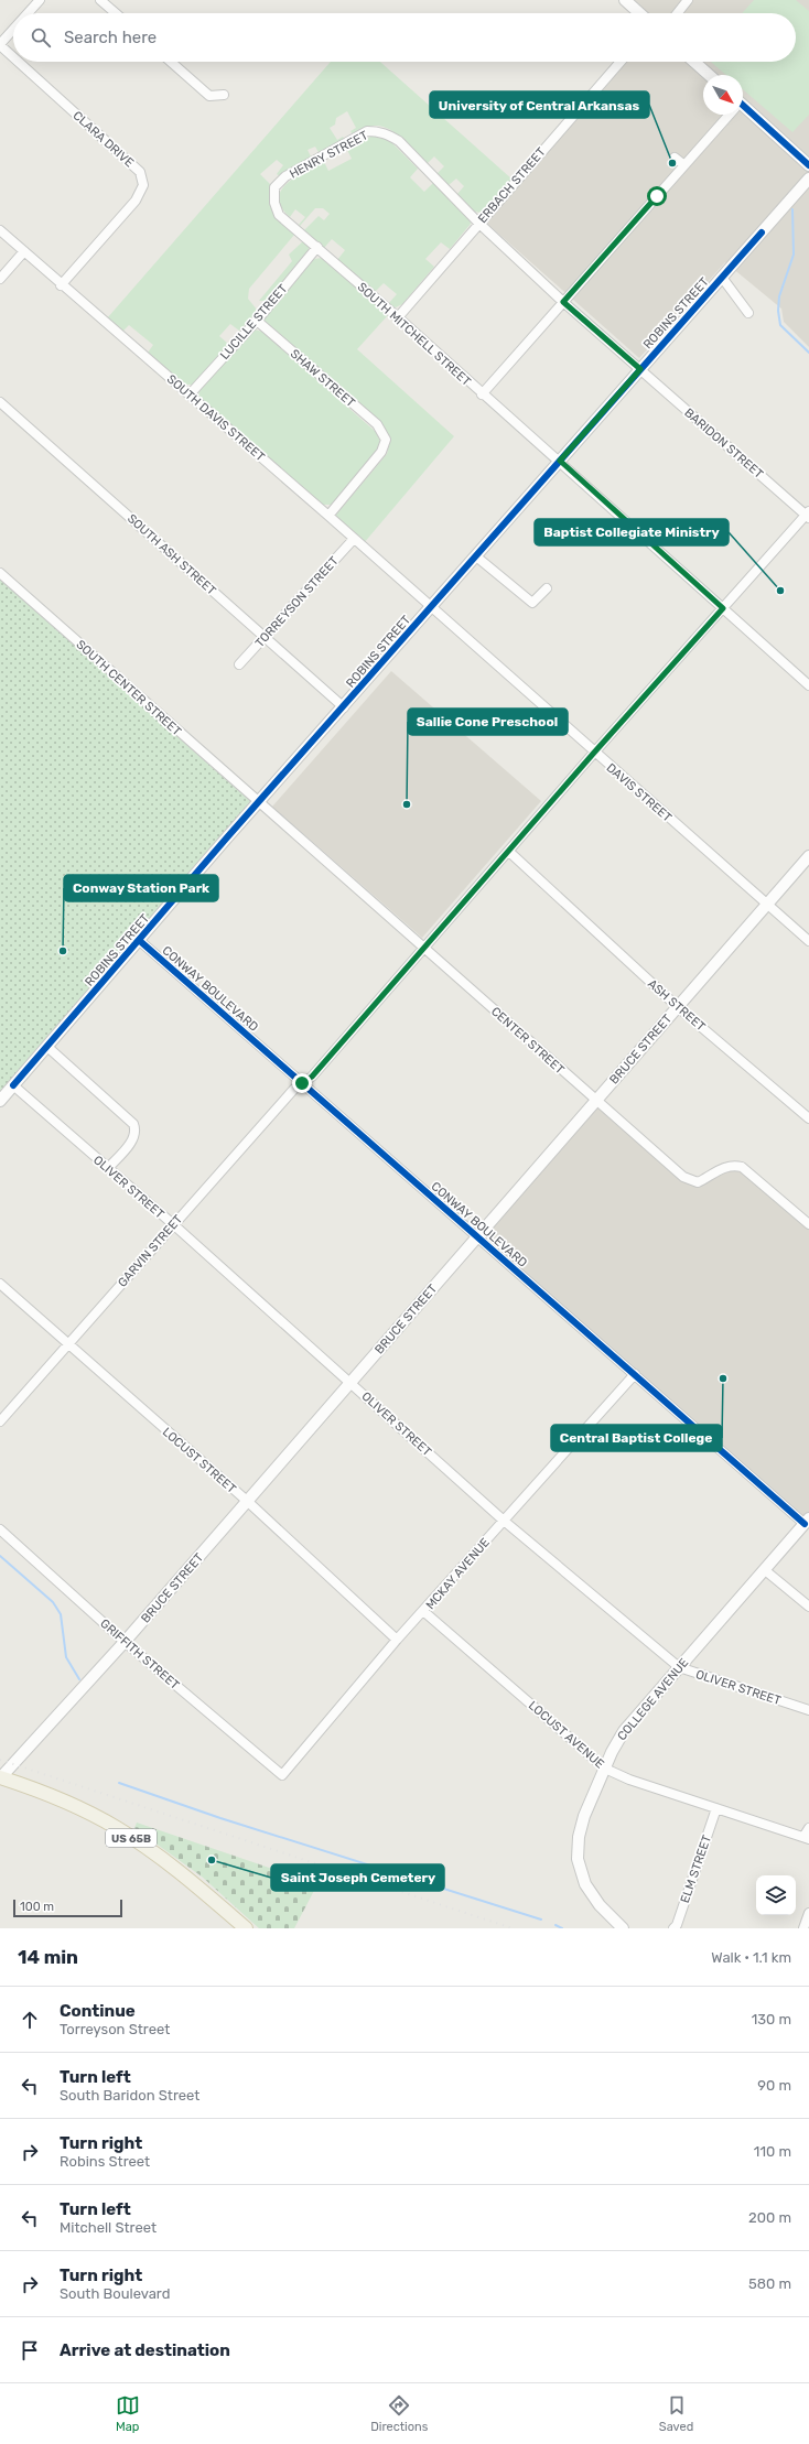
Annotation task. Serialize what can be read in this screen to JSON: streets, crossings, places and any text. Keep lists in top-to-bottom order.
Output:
{
  "streets": {
    "main road": ["US 65B"],
    "street": [
      "CLARA DRIVE",
      "HENRY STREET",
      "ERBACH STREET",
      "ROBINS STREET",
      "LUCILLE STREET",
      "SOUTH MITCHELL STREET",
      "SHAW STREET",
      "SOUTH DAVIS STREET",
      "BARIDON STREET",
      "SOUTH ASH STREET",
      "TORREYSON STREET",
      "SOUTH CENTER STREET",
      "DAVIS STREET",
      "CONWAY BOULEVARD",
      "ASH STREET",
      "CENTER STREET",
      "BRUCE STREET",
      "OLIVER STREET",
      "GARVIN STREET",
      "LOCUST STREET",
      "MCKAY AVENUE",
      "GRIFFITH STREET",
      "COLLEGE AVENUE",
      "LOCUST AVENUE",
      "ELM STREET"
    ]
  },
  "crossings": [
    ["CLARA DRIVE", "SOUTH DAVIS STREET"],
    ["HENRY STREET", "ERBACH STREET"],
    ["HENRY STREET", "SOUTH MITCHELL STREET"],
    ["HENRY STREET", "BARIDON STREET"],
    ["ERBACH STREET", "SOUTH MITCHELL STREET"],
    ["ERBACH STREET", "BARIDON STREET"],
    ["ROBINS STREET", "SOUTH MITCHELL STREET"],
    ["ROBINS STREET", "SOUTH DAVIS STREET"],
    ["ROBINS STREET", "BARIDON STREET"],
    ["ROBINS STREET", "SOUTH ASH STREET"],
    ["ROBINS STREET", "SOUTH CENTER STREET"],
    ["ROBINS STREET", "DAVIS STREET"],
    ["ROBINS STREET", "CONWAY BOULEVARD"],
    ["ROBINS STREET", "CENTER STREET"],
    ["ROBINS STREET", "OLIVER STREET"],
    ["LUCILLE STREET", "SOUTH MITCHELL STREET"],
    ["LUCILLE STREET", "SHAW STREET"],
    ["LUCILLE STREET", "SOUTH DAVIS STREET"],
    ["SOUTH MITCHELL STREET", "GARVIN STREET"],
    ["SHAW STREET", "SOUTH DAVIS STREET"],
    ["SOUTH DAVIS STREET", "TORREYSON STREET"],
    ["SOUTH DAVIS STREET", "DAVIS STREET"],
    ["BARIDON STREET", "GARVIN STREET"],
    ["SOUTH ASH STREET", "TORREYSON STREET"],
    ["SOUTH CENTER STREET", "CENTER STREET"],
    ["DAVIS STREET", "BRUCE STREET"],
    ["DAVIS STREET", "GARVIN STREET"],
    ["CONWAY BOULEVARD", "BRUCE STREET"],
    ["CONWAY BOULEVARD", "GARVIN STREET"],
    ["CONWAY BOULEVARD", "MCKAY AVENUE"],
    ["CONWAY BOULEVARD", "COLLEGE AVENUE"],
    ["ASH STREET", "BRUCE STREET"],
    ["ASH STREET", "GARVIN STREET"],
    ["CENTER STREET", "BRUCE STREET"],
    ["CENTER STREET", "GARVIN STREET"],
    ["BRUCE STREET", "OLIVER STREET"],
    ["BRUCE STREET", "LOCUST STREET"],
    ["BRUCE STREET", "GRIFFITH STREET"],
    ["BRUCE STREET", "US 65B"],
    ["OLIVER STREET", "GARVIN STREET"],
    ["OLIVER STREET", "MCKAY AVENUE"],
    ["OLIVER STREET", "COLLEGE AVENUE"],
    ["GARVIN STREET", "LOCUST STREET"],
    ["LOCUST STREET", "MCKAY AVENUE"],
    ["MCKAY AVENUE", "GRIFFITH STREET"],
    ["MCKAY AVENUE", "LOCUST AVENUE"],
    ["COLLEGE AVENUE", "LOCUST AVENUE"],
    ["LOCUST AVENUE", "ELM STREET"]
  ],
  "places": [
    "University of Central Arkansas",
    "Baptist Collegiate Ministry",
    "Sallie Cone Preschool",
    "Conway Station Park",
    "Central Baptist College",
    "Saint Joseph Cemetery"
  ],
  "scale_bar": "100 m",
  "north": "bottom right",
  "page": {
    "search": "Search here",
    "scale": "100 m",
    "heading": ["14 min", "Walk · 1.1 km"],
    "list": [
      ["Continue", "Torreyson Street", "130 m"],
      ["Turn left", "South Baridon Street", "90 m"],
      ["Turn right", "Robins Street", "110 m"],
      ["Turn left", "Mitchell Street", "200 m"],
      ["Turn right", "South Boulevard", "580 m"],
      "Arrive at destination"
    ],
    "nav": ["Map", "Directions", "Saved"]
  }
}
